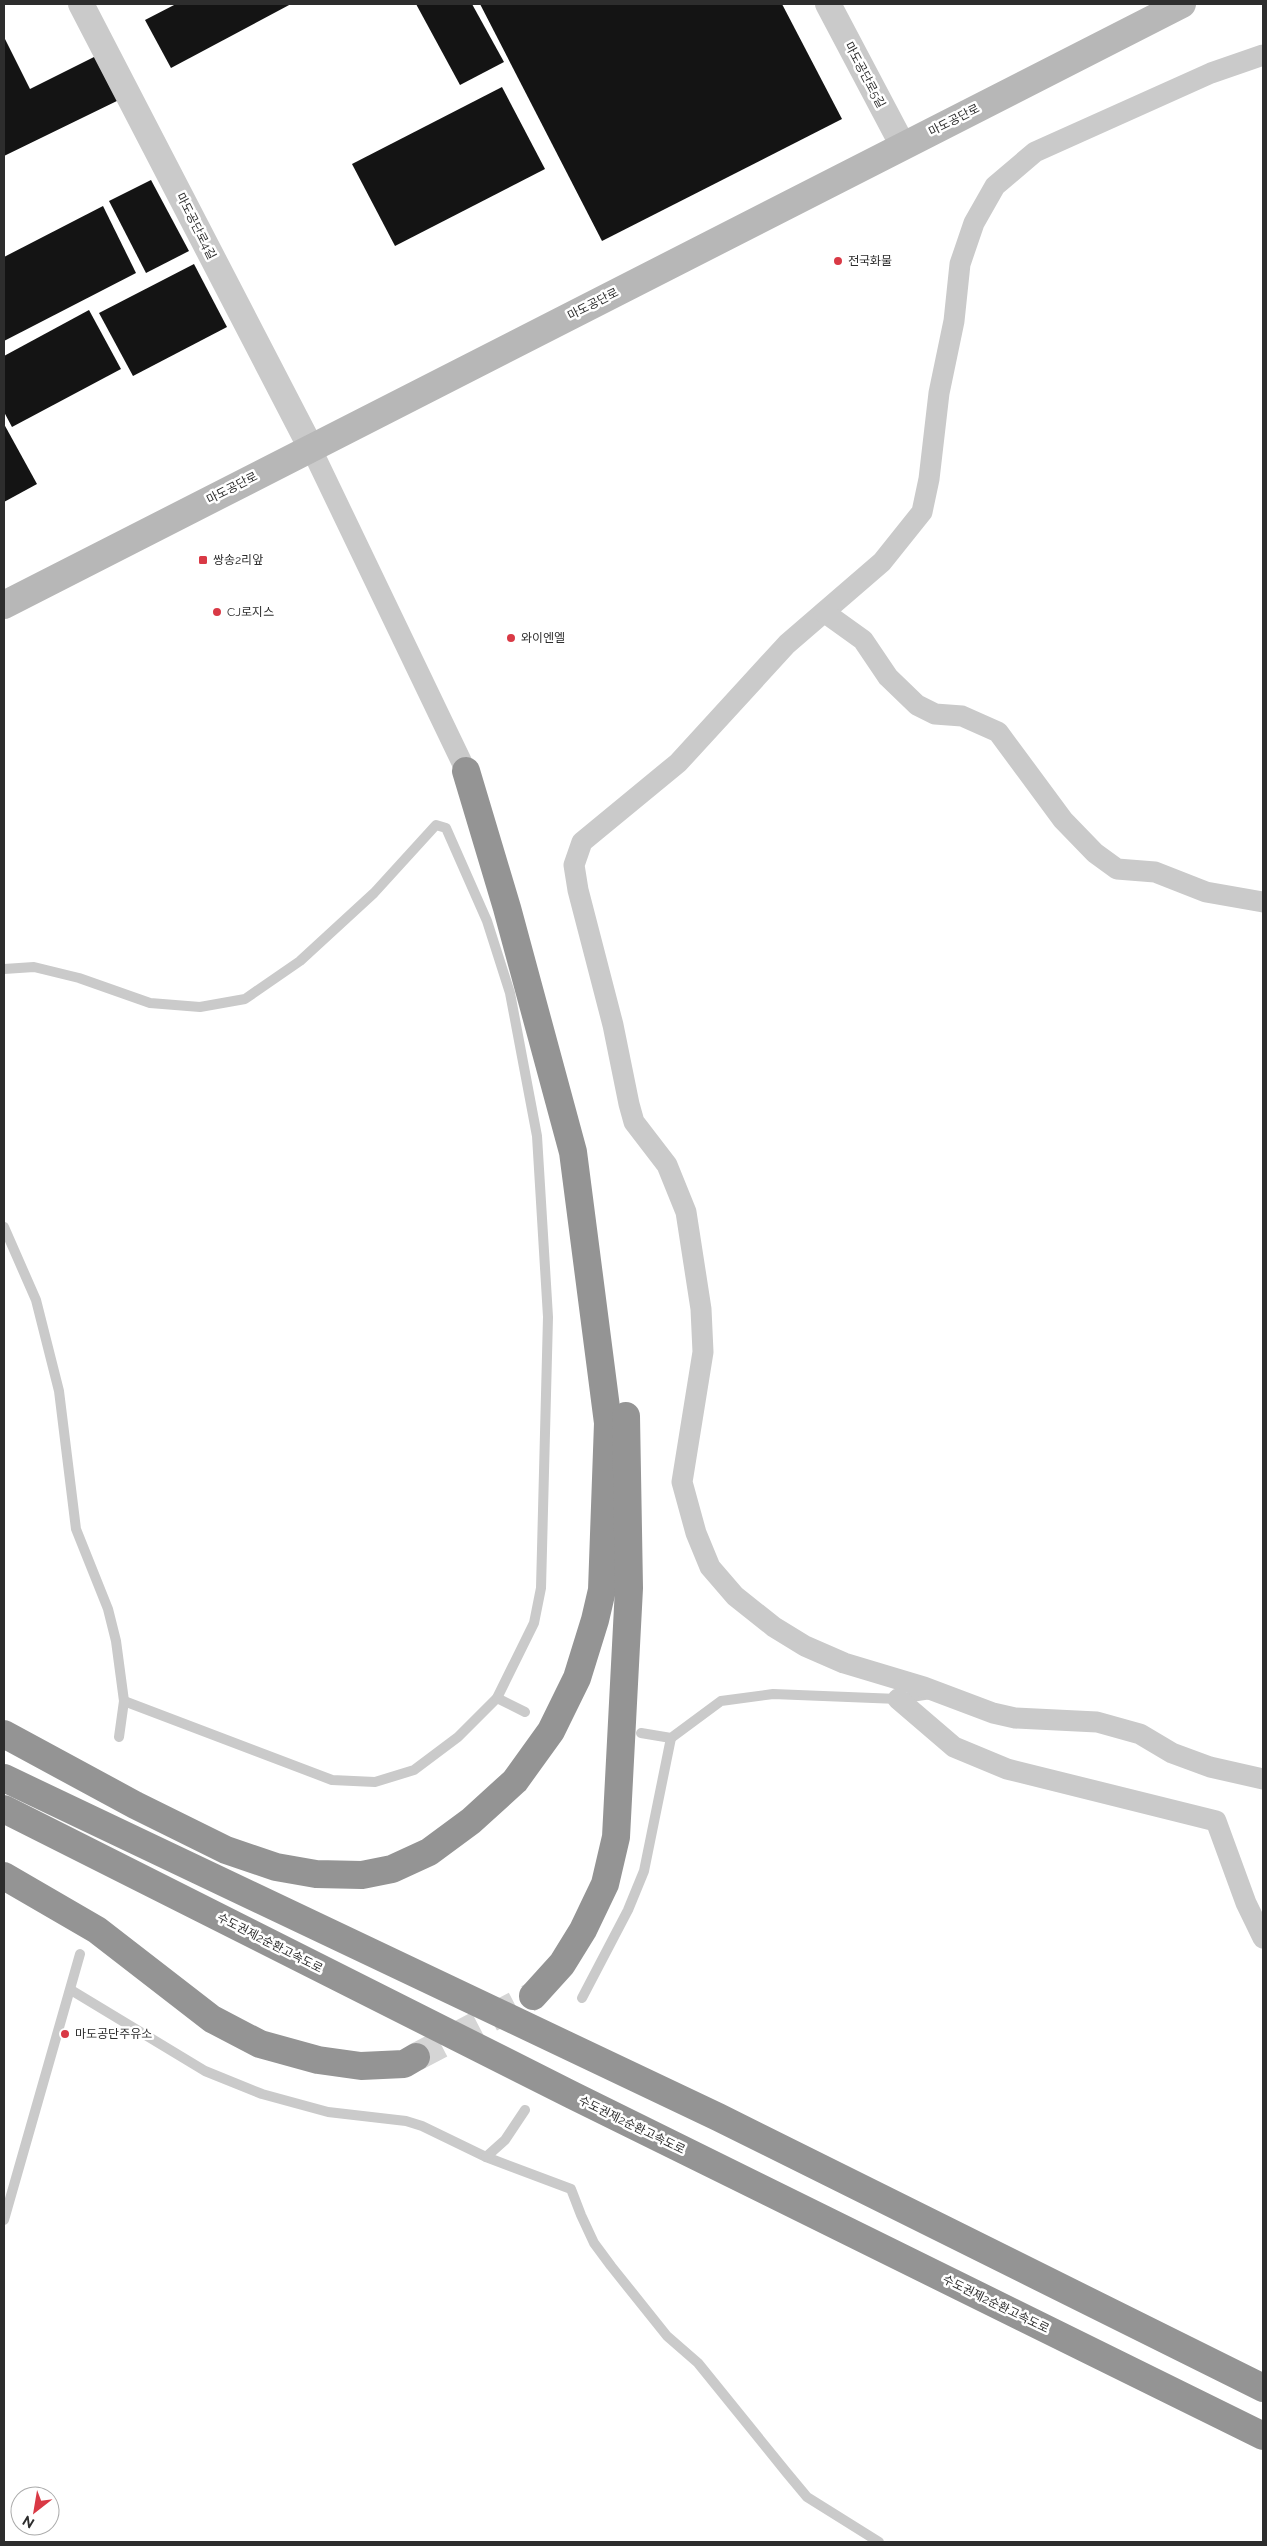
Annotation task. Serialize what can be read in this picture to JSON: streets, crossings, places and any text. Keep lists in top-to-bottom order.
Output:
{
  "streets": {
    "highway": ["수도권제2순환고속도로"],
    "main road": ["마도공단로"],
    "street": ["마도공단로5길", "마도공단로4길"]
  },
  "crossings": [
    ["마도공단로5길", "마도공단로"],
    ["마도공단로", "마도공단로4길"]
  ],
  "places": {
    "other": [
      "전국화물",
      "CJ로지스",
      "와이엔엘",
      "마도공단주유소"
    ],
    "transit": ["쌍송2리앞"]
  },
  "north": "bottom left"
}
